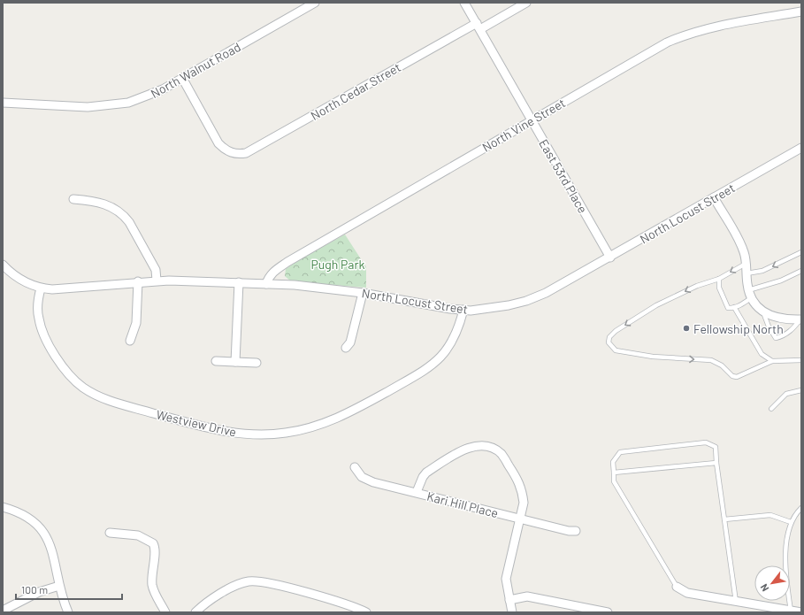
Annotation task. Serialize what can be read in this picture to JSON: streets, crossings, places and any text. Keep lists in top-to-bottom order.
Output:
{
  "streets": {
    "street": [
      "North Walnut Road",
      "North Cedar Street",
      "North Vine Street",
      "East 53rd Place",
      "North Locust Street",
      "Westview Drive",
      "Kari Hill Place"
    ]
  },
  "crossings": [
    ["North Walnut Road", "North Cedar Street"],
    ["North Cedar Street", "East 53rd Place"],
    ["North Vine Street", "East 53rd Place"],
    ["North Vine Street", "North Locust Street"],
    ["East 53rd Place", "North Locust Street"],
    ["North Locust Street", "Westview Drive"]
  ],
  "parks": ["Pugh Park"],
  "places": ["Fellowship North"],
  "scale_bar": "100 m",
  "north": "bottom left"
}
